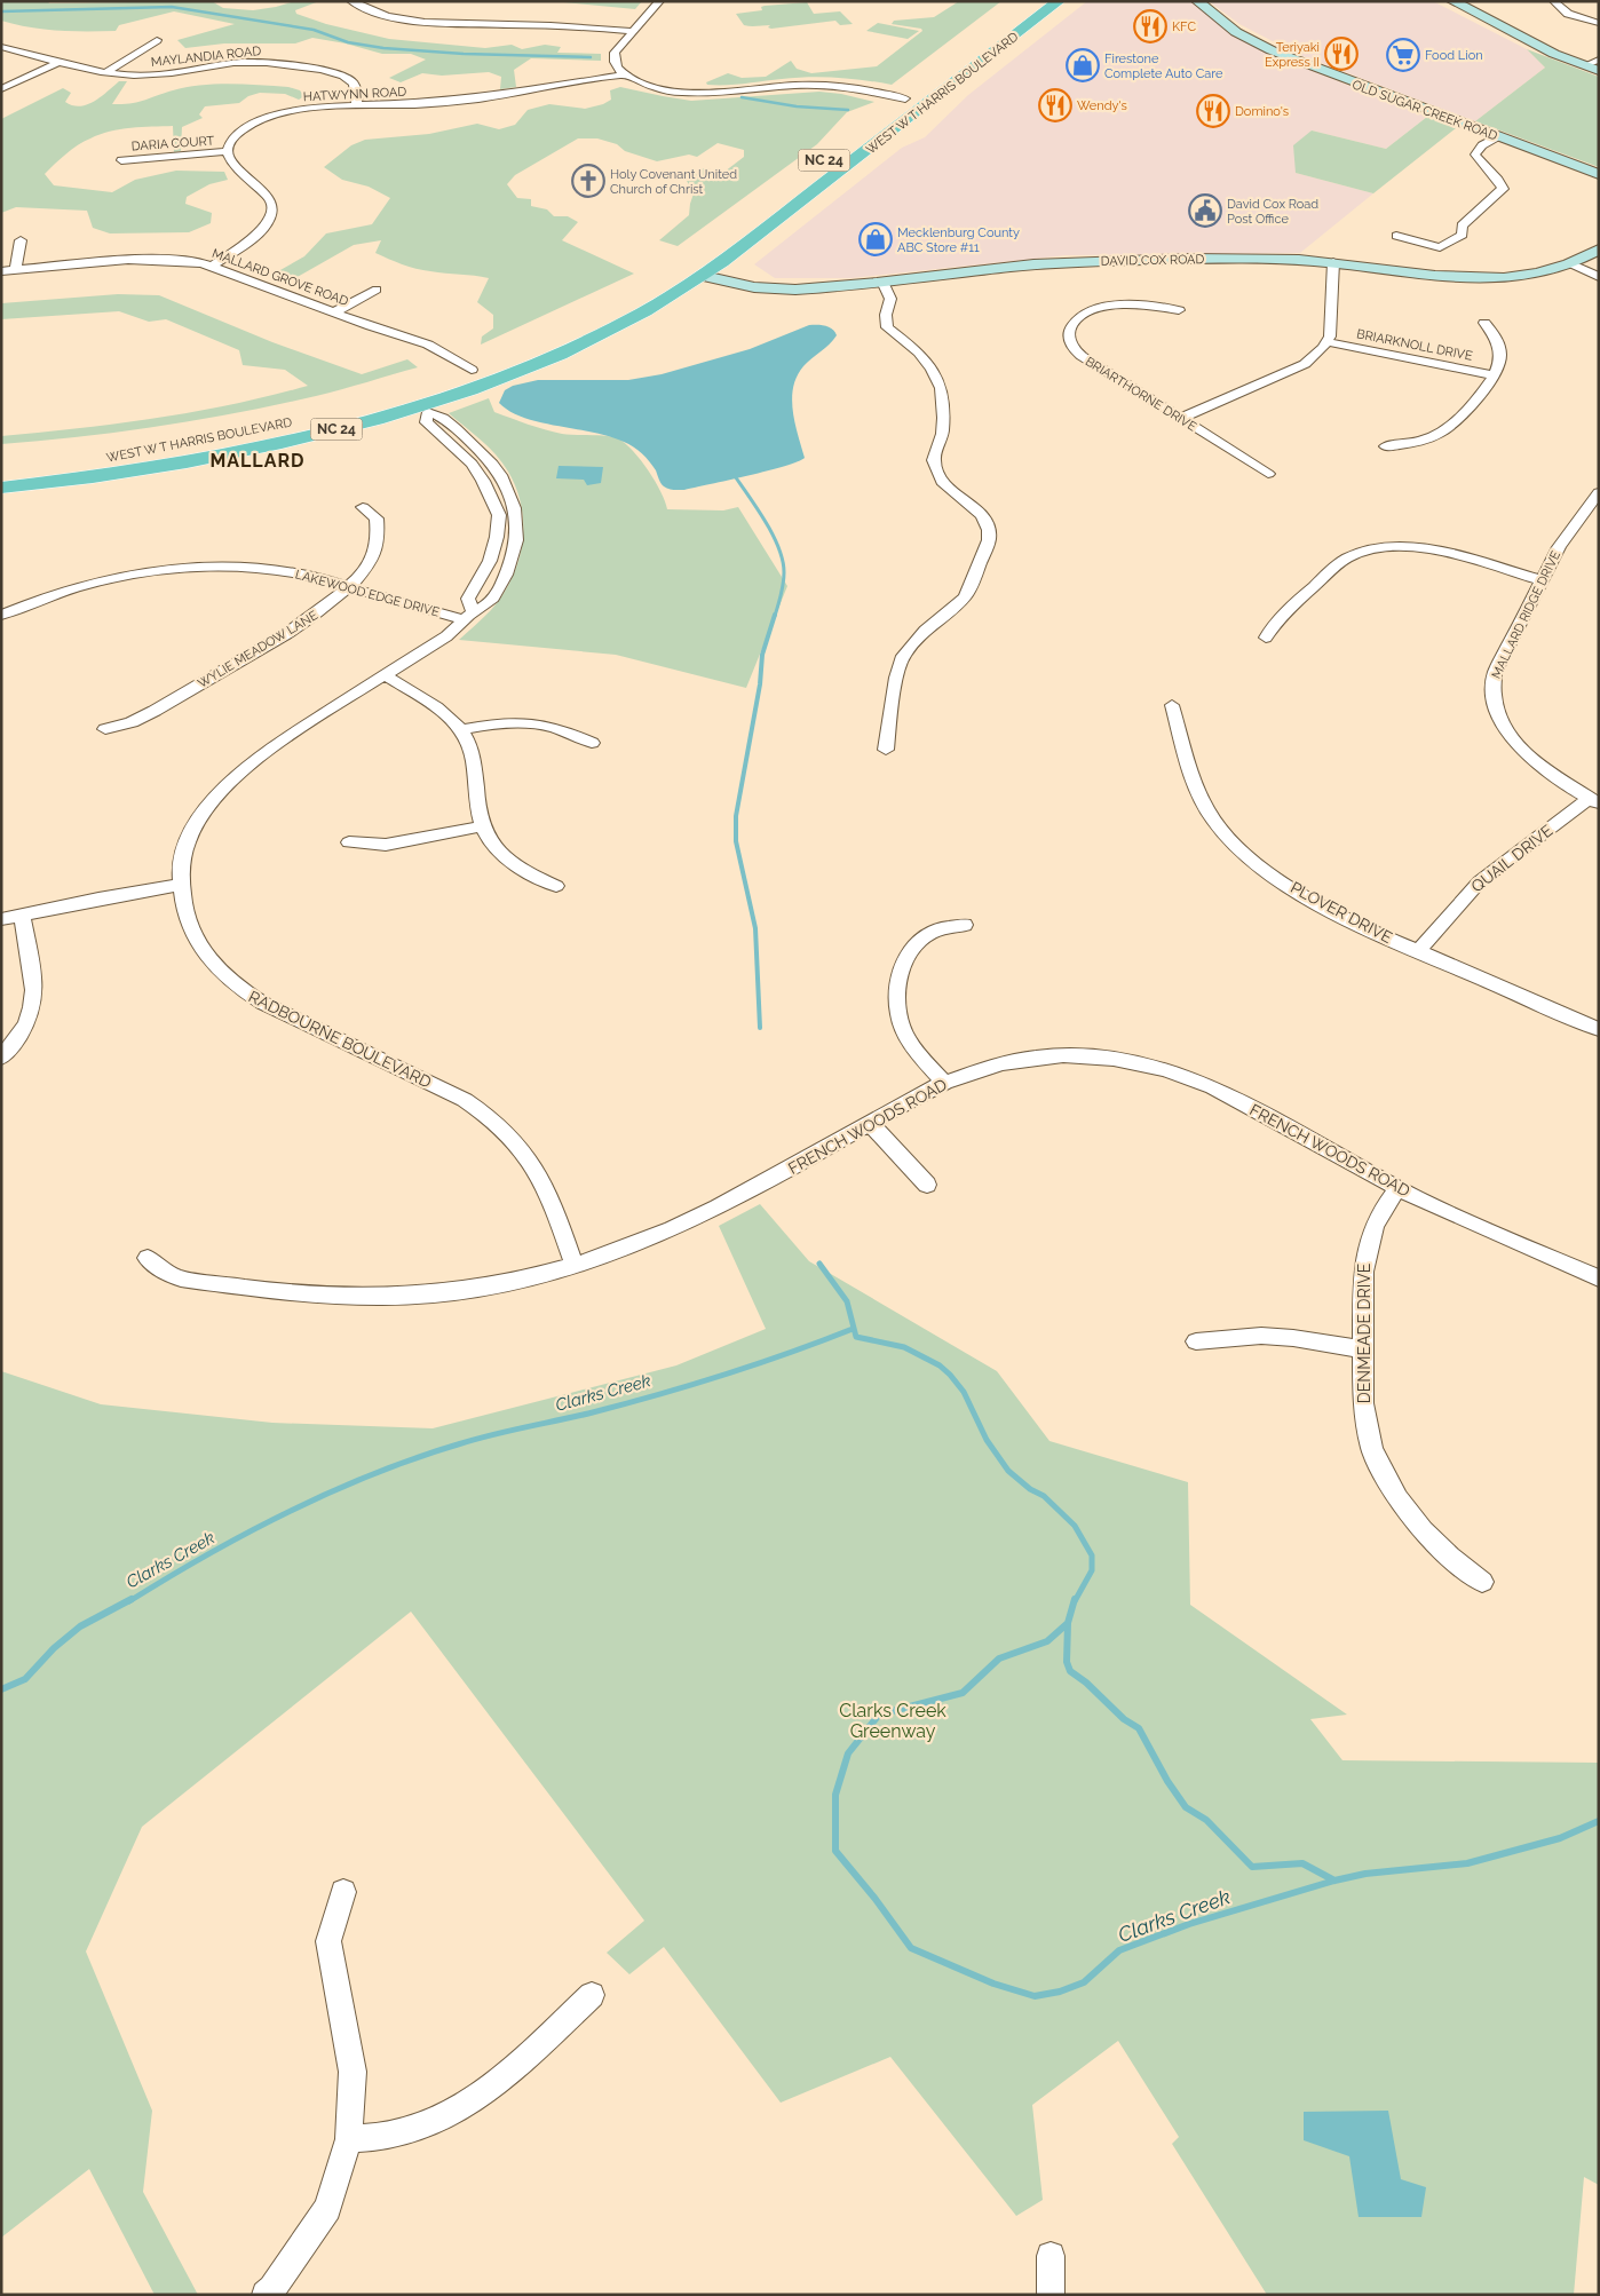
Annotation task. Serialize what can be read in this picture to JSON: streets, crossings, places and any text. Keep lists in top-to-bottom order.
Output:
{
  "streets": {
    "main road": [
      "WEST W T HARRIS BOULEVARD",
      "OLD SUGAR CREEK ROAD",
      "NC 24",
      "DAVID COX ROAD"
    ],
    "street": [
      "MAYLANDIA ROAD",
      "HATWYNN ROAD",
      "DARIA COURT",
      "MALLARD GROVE ROAD",
      "BRIARKNOLL DRIVE",
      "BRIARTHORNE DRIVE",
      "LAKEWOOD EDGE DRIVE",
      "MALLARD RIDGE DRIVE",
      "WYLIE MEADOW LANE",
      "QUAIL DRIVE",
      "PLOVER DRIVE",
      "RADBOURNE BOULEVARD",
      "FRENCH WOODS ROAD",
      "DENMEADE DRIVE"
    ]
  },
  "crossings": [
    ["MAYLANDIA ROAD", "HATWYNN ROAD"],
    ["WEST W T HARRIS BOULEVARD", "DAVID COX ROAD"],
    ["WEST W T HARRIS BOULEVARD", "MALLARD GROVE ROAD"],
    ["WEST W T HARRIS BOULEVARD", "RADBOURNE BOULEVARD"],
    ["HATWYNN ROAD", "DARIA COURT"],
    ["LAKEWOOD EDGE DRIVE", "WYLIE MEADOW LANE"],
    ["LAKEWOOD EDGE DRIVE", "RADBOURNE BOULEVARD"],
    ["MALLARD RIDGE DRIVE", "QUAIL DRIVE"],
    ["QUAIL DRIVE", "PLOVER DRIVE"],
    ["RADBOURNE BOULEVARD", "FRENCH WOODS ROAD"],
    ["FRENCH WOODS ROAD", "DENMEADE DRIVE"]
  ],
  "districts": ["MALLARD"],
  "water": ["Clarks Creek"],
  "parks": ["Clarks Creek Greenway"],
  "places": {
    "restaurant": [
      "KFC",
      "Teriyaki Express II",
      "Wendy's",
      "Domino's"
    ],
    "supermarket": ["Food Lion"],
    "shop": ["Firestone Complete Auto Care", "Mecklenburg County ABC Store #11"],
    "church": ["Holy Covenant United Church of Christ"],
    "public building": ["David Cox Road Post Office"]
  }
}
